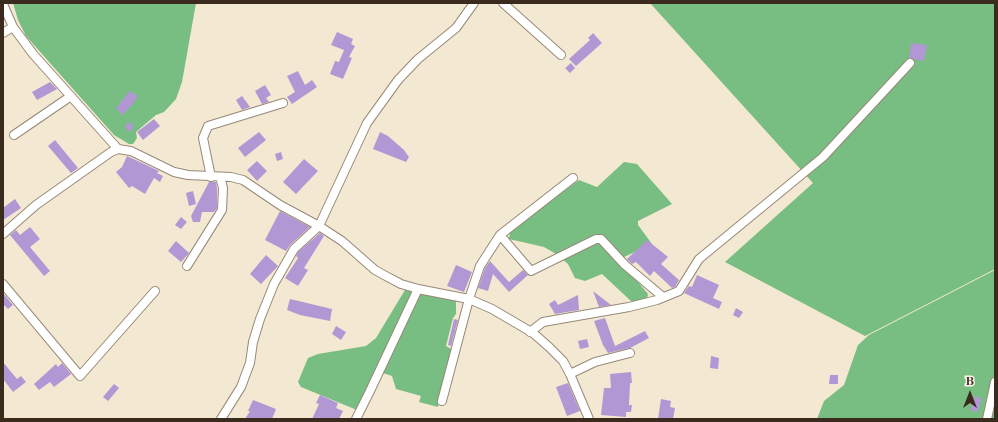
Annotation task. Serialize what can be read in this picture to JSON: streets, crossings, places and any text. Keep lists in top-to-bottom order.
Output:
{
  "north": "top"
}
